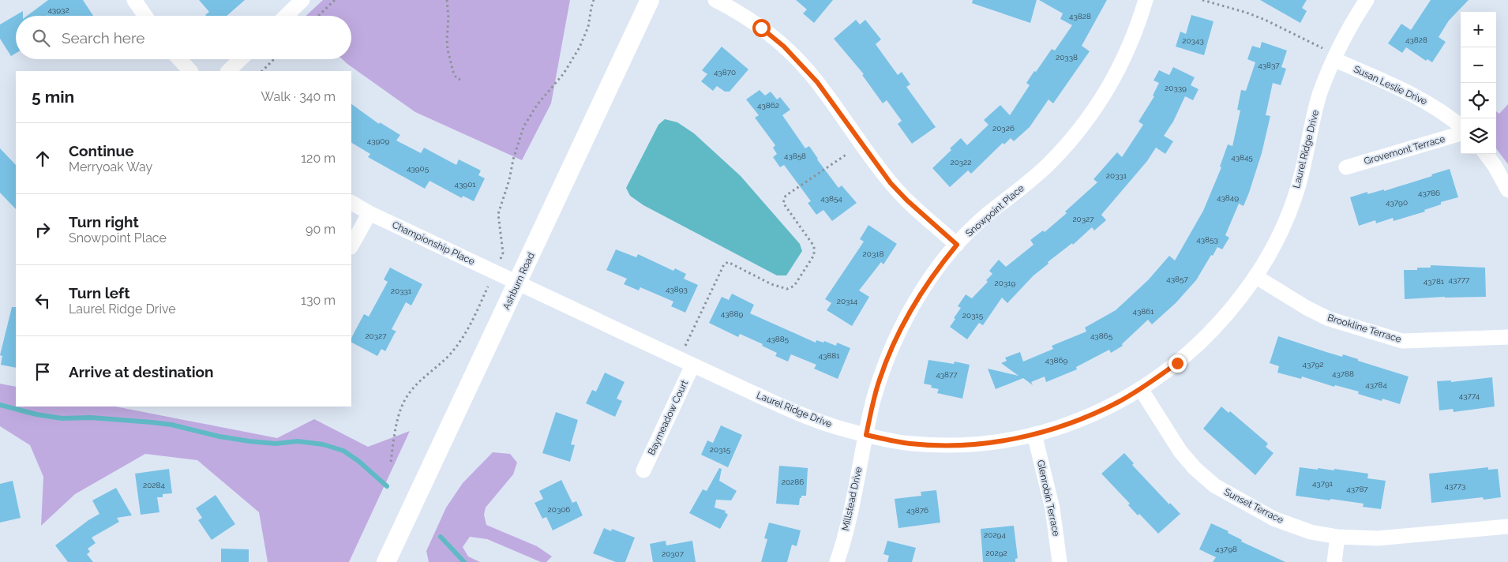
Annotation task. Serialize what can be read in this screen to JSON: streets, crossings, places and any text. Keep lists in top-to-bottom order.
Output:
{
  "streets": {
    "street": [
      "Susan Leslie Drive",
      "Laurel Ridge Drive",
      "Grovemont Terrace",
      "Snowpoint Place",
      "Championship Place",
      "Ashburn Road",
      "Brookline Terrace",
      "Baymeadow Court",
      "Glenrobin Terrace",
      "Millstead Drive",
      "Sunset Terrace"
    ]
  },
  "crossings": [
    ["Susan Leslie Drive", "Laurel Ridge Drive"],
    ["Laurel Ridge Drive", "Snowpoint Place"],
    ["Laurel Ridge Drive", "Championship Place"],
    ["Laurel Ridge Drive", "Ashburn Road"],
    ["Laurel Ridge Drive", "Brookline Terrace"],
    ["Laurel Ridge Drive", "Baymeadow Court"],
    ["Laurel Ridge Drive", "Glenrobin Terrace"],
    ["Laurel Ridge Drive", "Millstead Drive"],
    ["Laurel Ridge Drive", "Sunset Terrace"],
    ["Snowpoint Place", "Millstead Drive"],
    ["Championship Place", "Ashburn Road"]
  ],
  "house_numbers": [
    "43932",
    "43828",
    "43828",
    "20343",
    "20338",
    "43837",
    "43870",
    "20339",
    "43862",
    "20326",
    "43909",
    "43858",
    "43845",
    "20322",
    "43905",
    "20331",
    "43901",
    "43786",
    "43849",
    "43854",
    "43790",
    "20327",
    "43853",
    "20318",
    "43857",
    "43777",
    "43781",
    "20319",
    "43893",
    "20331",
    "20314",
    "43861",
    "43889",
    "20315",
    "20327",
    "43865",
    "43885",
    "43881",
    "43869",
    "43792",
    "43788",
    "43877",
    "43784",
    "43774",
    "20315",
    "20286",
    "43791",
    "20284",
    "43773",
    "43787",
    "20306",
    "43876",
    "20294",
    "43798",
    "20292",
    "20307"
  ],
  "page": {
    "map_buttons": ["+", "−"],
    "search": "Search here",
    "heading": ["5 min", "Walk · 340 m"],
    "list": [
      ["Continue", "Merryoak Way", "120 m"],
      ["Turn right", "Snowpoint Place", "90 m"],
      ["Turn left", "Laurel Ridge Drive", "130 m"],
      "Arrive at destination"
    ]
  }
}
